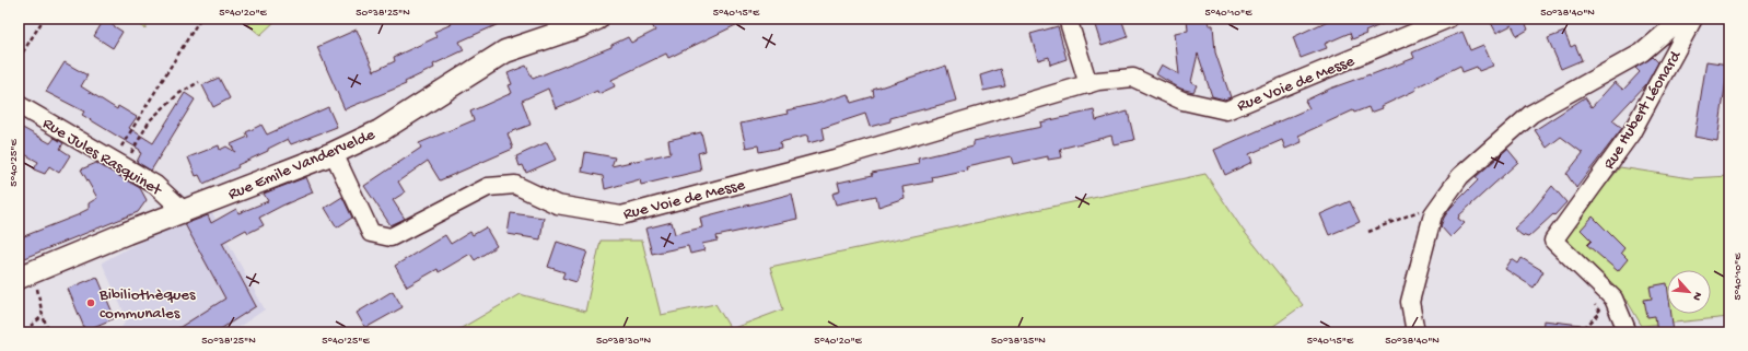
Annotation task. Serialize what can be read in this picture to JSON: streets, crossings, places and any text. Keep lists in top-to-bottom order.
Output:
{
  "streets": {
    "street": [
      "Rue Voie de Messe",
      "Rue Hubert Léonard",
      "Rue Jules Rasquinet",
      "Rue Emile Vandervelde"
    ]
  },
  "crossings": [
    ["Rue Voie de Messe", "Rue Emile Vandervelde"],
    ["Rue Jules Rasquinet", "Rue Emile Vandervelde"]
  ],
  "places": ["Bibiliothèques communales"],
  "north": "bottom right",
  "coordinates": [
    "5°40'20\"E",
    "50°38'25\"N",
    "5°40'15\"E",
    "5°40'10\"E",
    "50°38'40\"N",
    "5°40'25\"E",
    "50°38'30\"N",
    "50°38'35\"N"
  ]
}
